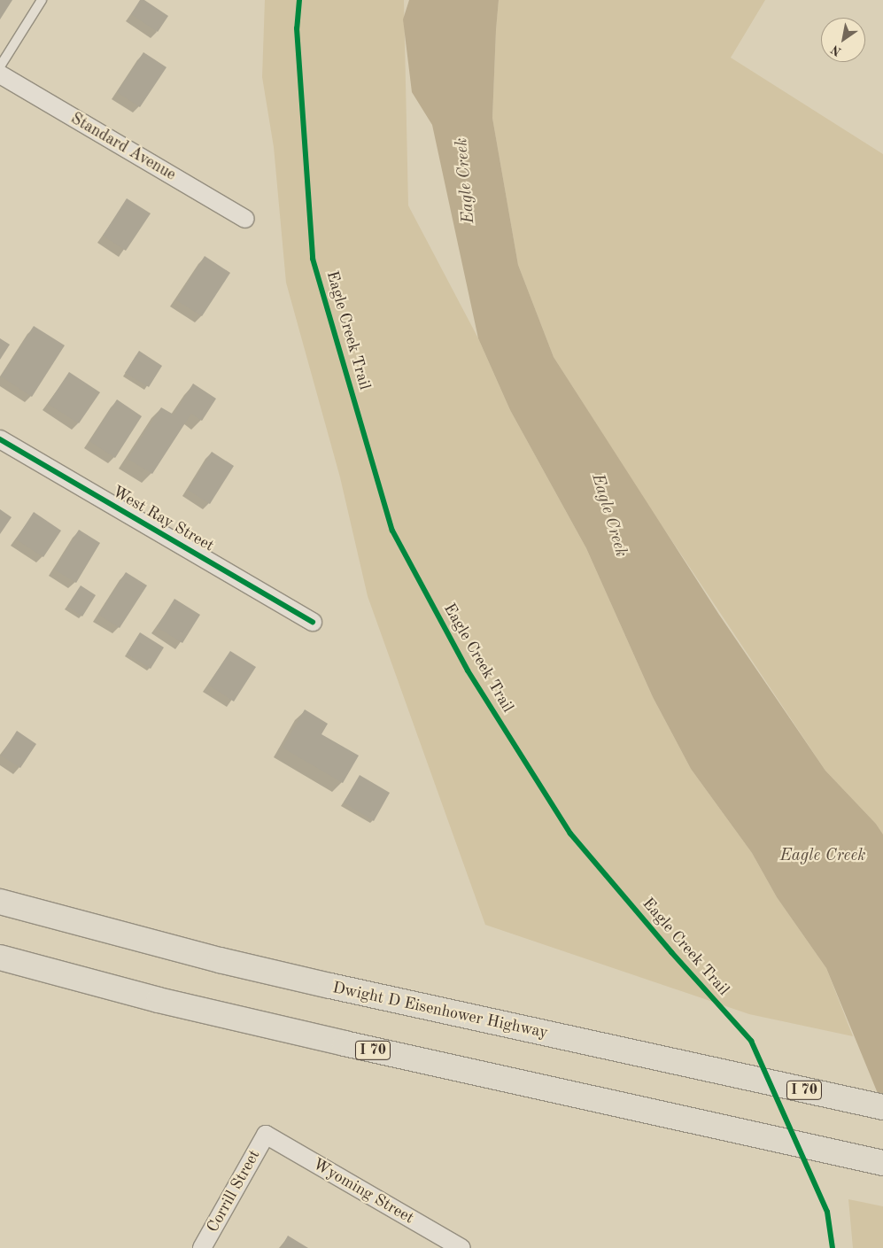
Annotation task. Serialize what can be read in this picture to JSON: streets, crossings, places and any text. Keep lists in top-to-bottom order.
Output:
{
  "streets": {
    "highway": ["Dwight D Eisenhower Highway", "I 70"],
    "street": [
      "Standard Avenue",
      "West Ray Street",
      "Corrill Street",
      "Wyoming Street"
    ],
    "cycle path": ["Eagle Creek Trail"]
  },
  "crossings": [
    ["Corrill Street", "Wyoming Street"]
  ],
  "water": ["Eagle Creek"],
  "north": "bottom left"
}
